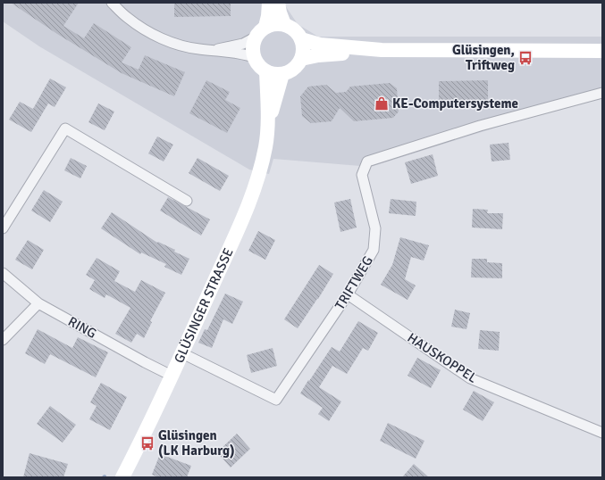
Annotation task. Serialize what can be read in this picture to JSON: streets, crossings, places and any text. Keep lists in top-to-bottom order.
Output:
{
  "streets": {
    "main road": ["GLÜSINGER STRASSE"],
    "street": ["TRIFTWEG", "RING", "HAUSKOPPEL"]
  },
  "crossings": [
    ["TRIFTWEG", "GLÜSINGER STRASSE"],
    ["TRIFTWEG", "HAUSKOPPEL"],
    ["GLÜSINGER STRASSE", "RING"]
  ],
  "places": {
    "bus stop": ["Glüsingen, Triftweg", "Glüsingen (LK Harburg)"],
    "shop": ["KE-Computersysteme"]
  }
}
